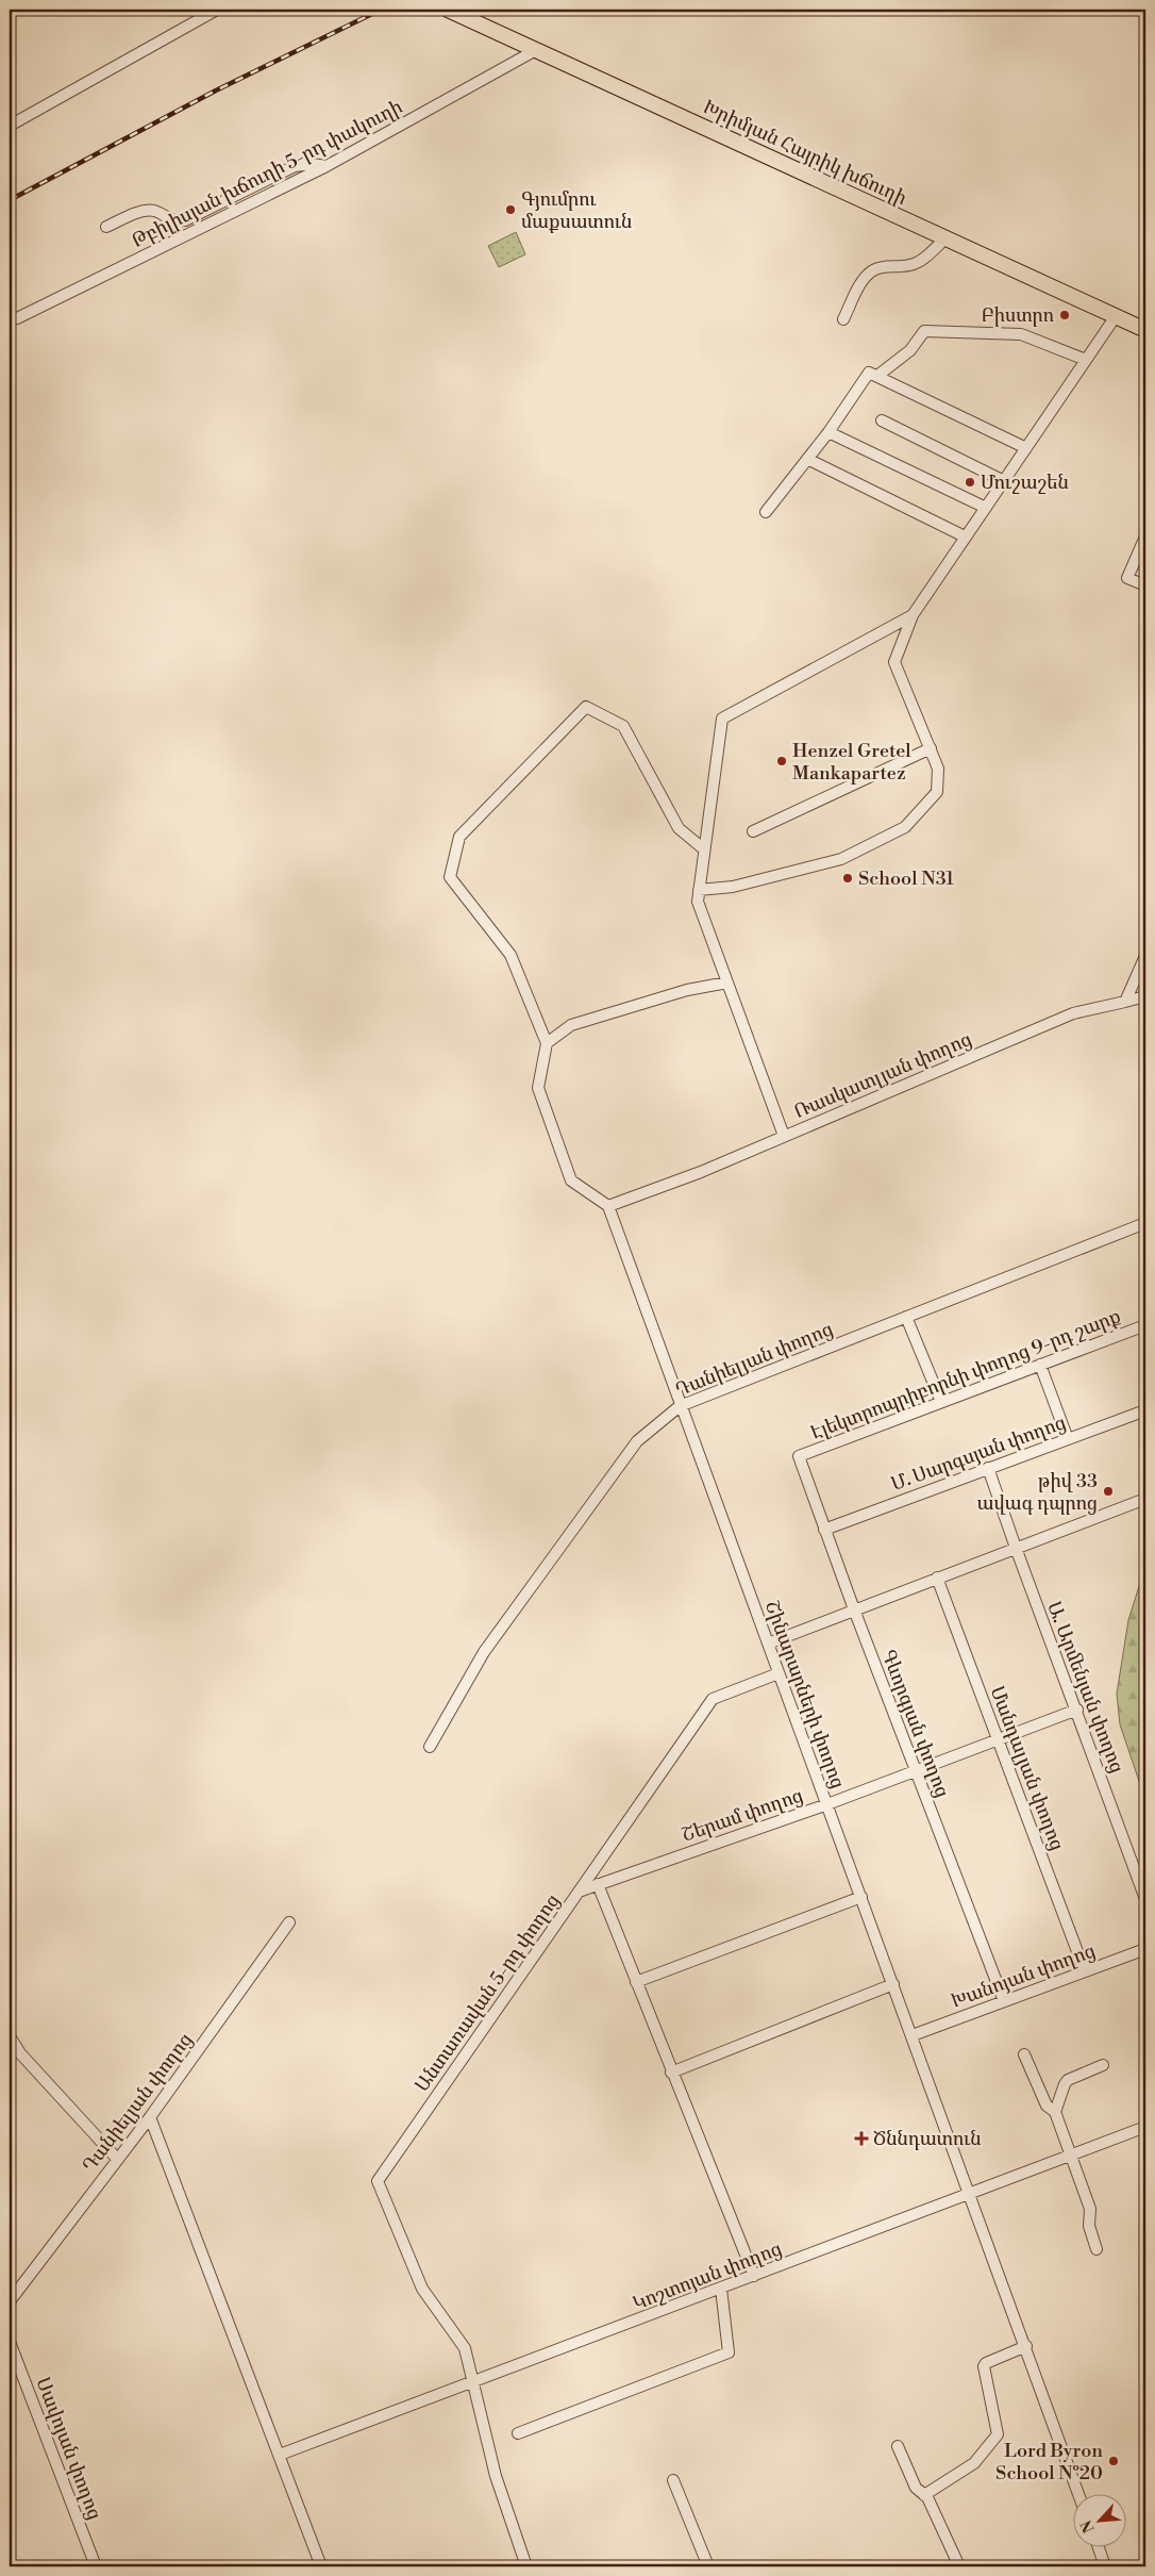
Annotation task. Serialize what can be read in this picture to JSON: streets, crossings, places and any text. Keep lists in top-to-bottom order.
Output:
{
  "streets": {
    "highway": ["Խրիմյան Հայրիկ խճուղի"],
    "street": [
      "Թբիլիսյան խճուղի 5-րդ փակուղի",
      "Ռասկատլյան փողոց",
      "Դանիելյան փողոց",
      "Էլեկտրոպրիբորնի փողոց 9-րդ շարք",
      "Մ. Սարգսյան փողոց",
      "Ա. Արմենյան փողոց",
      "Շինարարների փողոց",
      "Գևորգյան փողոց",
      "Մանդալյան փողոց",
      "Շերամ փողոց",
      "Խանոյան փողոց",
      "Անտառավան 5-րդ փողոց",
      "Կոշտոյան փողոց",
      "Սավոյան փողոց"
    ]
  },
  "crossings": [
    ["Խրիմյան Հայրիկ խճուղի", "Թբիլիսյան խճուղի 5-րդ փակուղի"],
    ["Ռասկատլյան փողոց", "Շինարարների փողոց"],
    ["Դանիելյան փողոց", "Շինարարների փողոց"],
    ["Էլեկտրոպրիբորնի փողոց 9-րդ շարք", "Գևորգյան փողոց"],
    ["Մ. Սարգսյան փողոց", "Ա. Արմենյան փողոց"],
    ["Մ. Սարգսյան փողոց", "Գևորգյան փողոց"],
    ["Ա. Արմենյան փողոց", "Շերամ փողոց"],
    ["Շինարարների փողոց", "Շերամ փողոց"],
    ["Շինարարների փողոց", "Խանոյան փողոց"],
    ["Շինարարների փողոց", "Անտառավան 5-րդ փողոց"],
    ["Շինարարների փողոց", "Կոշտոյան փողոց"],
    ["Գևորգյան փողոց", "Շերամ փողոց"],
    ["Գևորգյան փողոց", "Խանոյան փողոց"],
    ["Մանդալյան փողոց", "Շերամ փողոց"],
    ["Մանդալյան փողոց", "Խանոյան փողոց"],
    ["Շերամ փողոց", "Անտառավան 5-րդ փողոց"],
    ["Անտառավան 5-րդ փողոց", "Կոշտոյան փողոց"]
  ],
  "places": {
    "other": [
      "Գյումրու մաքսատուն",
      "Բիստրո",
      "Մուշաշեն",
      "Henzel Gretel Mankapartez",
      "School N31",
      "թիվ 33 ավագ դպրոց",
      "Lord Byron School №20"
    ],
    "health": ["Ծննդատուն"]
  },
  "north": "bottom left"
}
